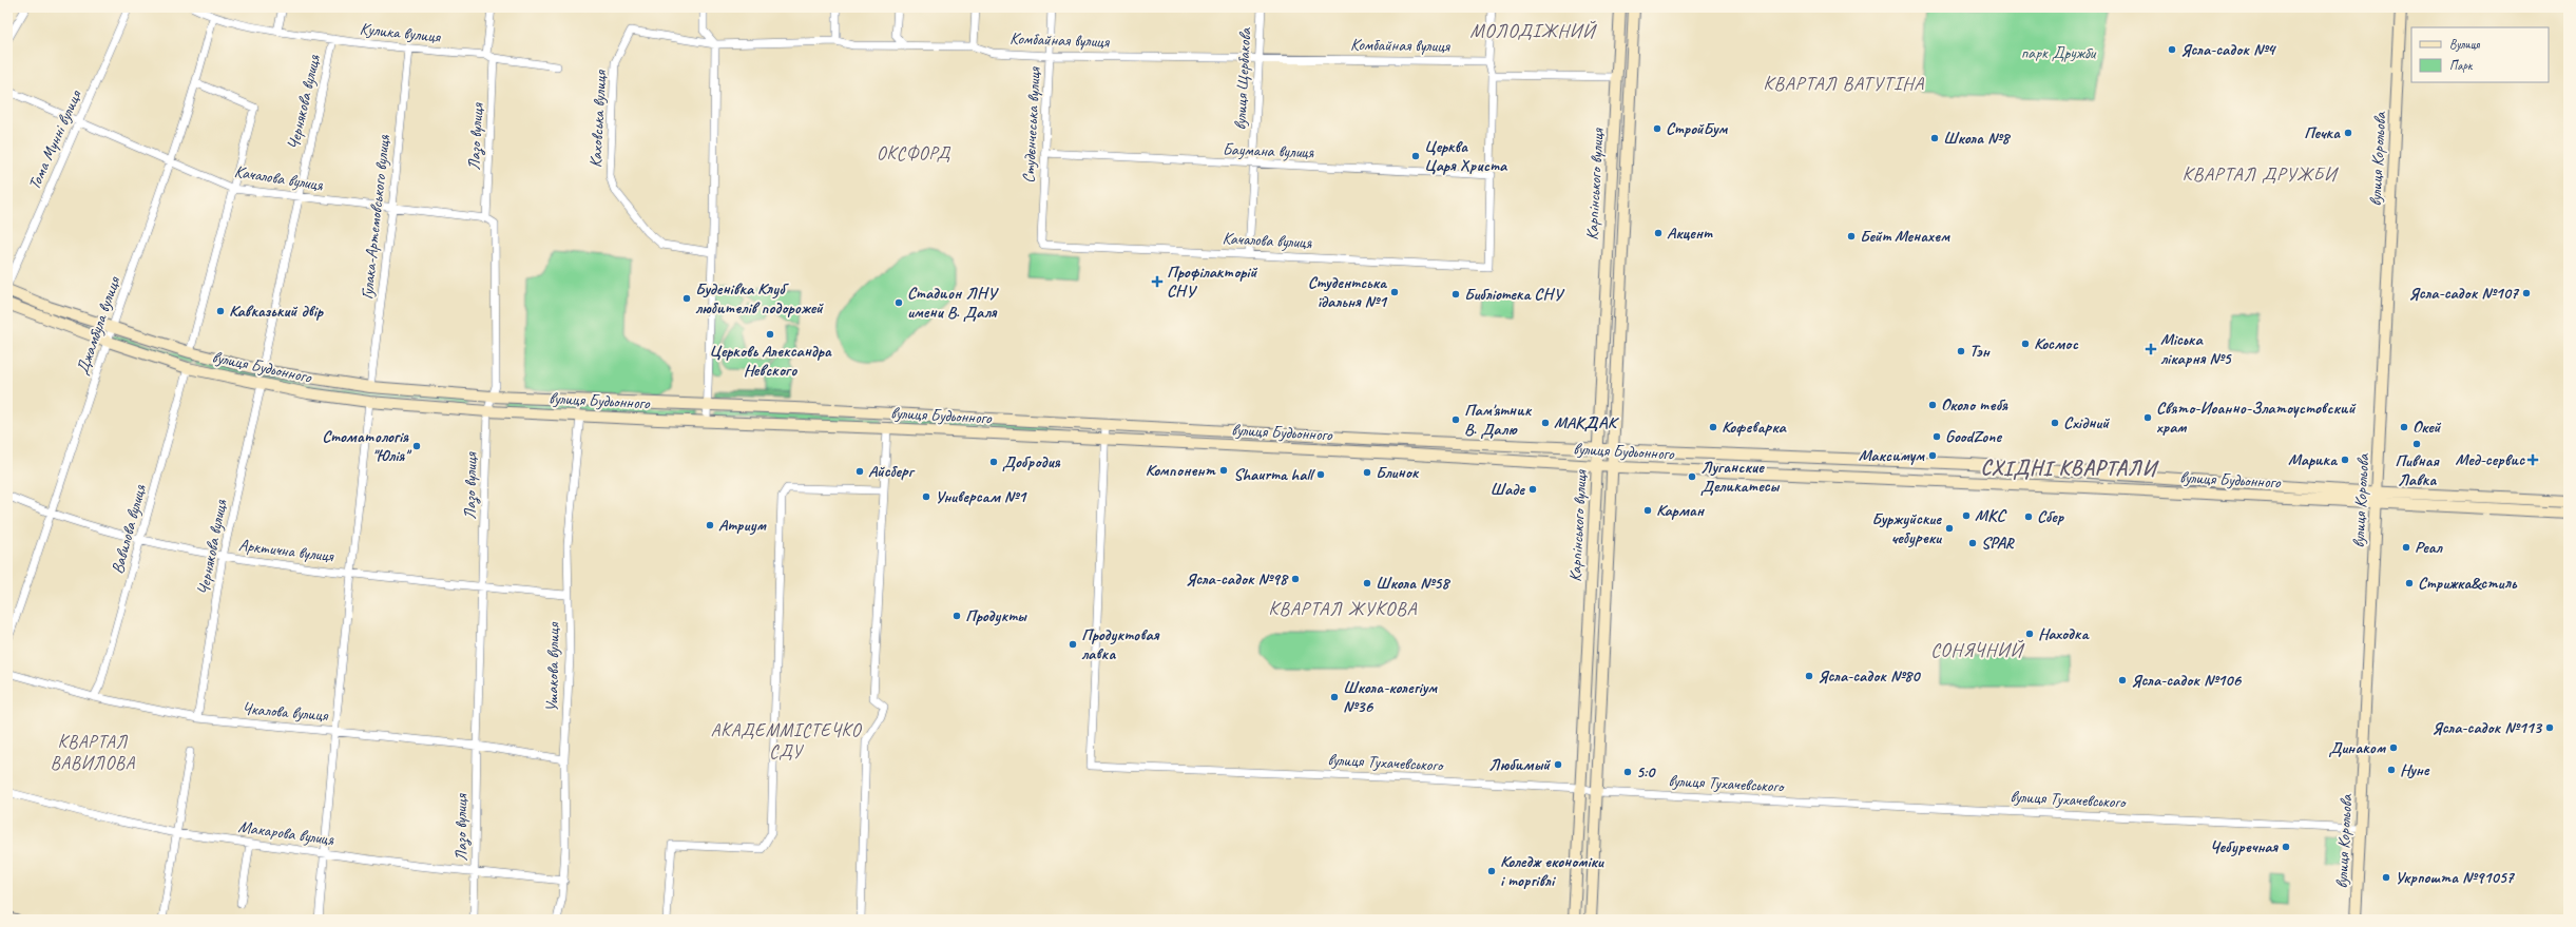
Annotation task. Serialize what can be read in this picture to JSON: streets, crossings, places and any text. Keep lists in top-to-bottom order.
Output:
{
  "streets": {
    "main road": ["вулиця Корольова", "Карпінського вулиця", "вулиця Будьонного"],
    "street": [
      "Кулика вулиця",
      "Комбайная вулиця",
      "вулиця Щербакова",
      "Чернякова вулиця",
      "Каховська вулиця",
      "Студєнчеська вулиця",
      "Лазо вулиця",
      "Тома Мунні вулиця",
      "Баумана вулиця",
      "Качалова вулиця",
      "Гулака-Артемовського вулиця",
      "Джамбула вулиця",
      "Вавилова вулиця",
      "Арктична вулиця",
      "Ушакова вулиця",
      "Чкалова вулиця",
      "вулиця Тухачевського",
      "Макарова вулиця"
    ]
  },
  "crossings": [
    ["Кулика вулиця", "Чернякова вулиця"],
    ["Кулика вулиця", "Лазо вулиця"],
    ["Кулика вулиця", "Гулака-Артемовського вулиця"],
    ["Кулика вулиця", "Джамбула вулиця"],
    ["Комбайная вулиця", "вулиця Щербакова"],
    ["Комбайная вулиця", "Каховська вулиця"],
    ["Комбайная вулиця", "Студєнчеська вулиця"],
    ["вулиця Щербакова", "Баумана вулиця"],
    ["вулиця Щербакова", "Качалова вулиця"],
    ["Чернякова вулиця", "Качалова вулиця"],
    ["Чернякова вулиця", "вулиця Будьонного"],
    ["Чернякова вулиця", "Арктична вулиця"],
    ["Чернякова вулиця", "Чкалова вулиця"],
    ["Студєнчеська вулиця", "Баумана вулиця"],
    ["Студєнчеська вулиця", "Качалова вулиця"],
    ["Лазо вулиця", "Качалова вулиця"],
    ["Лазо вулиця", "вулиця Будьонного"],
    ["Лазо вулиця", "Арктична вулиця"],
    ["Лазо вулиця", "Чкалова вулиця"],
    ["Лазо вулиця", "Макарова вулиця"],
    ["Тома Мунні вулиця", "Качалова вулиця"],
    ["Баумана вулиця", "Качалова вулиця"],
    ["вулиця Корольова", "вулиця Будьонного"],
    ["вулиця Корольова", "вулиця Тухачевського"],
    ["Качалова вулиця", "Гулака-Артемовського вулиця"],
    ["Качалова вулиця", "Джамбула вулиця"],
    ["Карпінського вулиця", "вулиця Будьонного"],
    ["Карпінського вулиця", "вулиця Тухачевського"],
    ["Гулака-Артемовського вулиця", "вулиця Будьонного"],
    ["Джамбула вулиця", "вулиця Будьонного"],
    ["Джамбула вулиця", "Арктична вулиця"],
    ["вулиця Будьонного", "Вавилова вулиця"],
    ["вулиця Будьонного", "Ушакова вулиця"],
    ["вулиця Будьонного", "вулиця Тухачевського"],
    ["Вавилова вулиця", "Арктична вулиця"],
    ["Вавилова вулиця", "Чкалова вулиця"],
    ["Арктична вулиця", "Ушакова вулиця"],
    ["Ушакова вулиця", "Чкалова вулиця"],
    ["Ушакова вулиця", "Макарова вулиця"]
  ],
  "districts": [
    "МОЛОДІЖНИЙ",
    "КВАРТАЛ ВАТУТІНА",
    "ОКСФОРД",
    "КВАРТАЛ ДРУЖБИ",
    "СХІДНІ КВАРТАЛИ",
    "КВАРТАЛ ЖУКОВА",
    "СОНЯЧНИЙ",
    "АКАДЕММІСТЕЧКО СДУ",
    "КВАРТАЛ ВАВИЛОВА"
  ],
  "parks": ["парк Дружби"],
  "places": {
    "other": [
      "Ясла-садок №4",
      "СтройБум",
      "Печка",
      "Школа №8",
      "Церква Царя Христа",
      "Акцент",
      "Бейт Менахем",
      "Студентська їдальня №1",
      "Ясла-садок №107",
      "Библіотека СНУ",
      "Буденівка Клуб любителів подорожей",
      "Стадион ЛНУ имени В. Даля",
      "Кавказький двір",
      "Церковь Александра Невского",
      "Космос",
      "Тэн",
      "Около тебя",
      "Свято-Иоанно-Златоустовский храм",
      "Пам'ятник В. Далю",
      "МАКДАК",
      "Східний",
      "Кофеварка",
      "Окей",
      "GoodZone",
      "Пивная Лавка",
      "Стоматологія \"Юлія\"",
      "Максимум",
      "Марика",
      "Добродия",
      "Компонент",
      "Айсберг",
      "Блинок",
      "Shaurma hall",
      "Луганские Деликатесы",
      "Шаде",
      "Универсам №1",
      "Карман",
      "МКС",
      "Сбер",
      "Атриум",
      "Буржуйские чебуреки",
      "SPAR",
      "Реал",
      "Ясла-садок №98",
      "Школа №58",
      "Стрижка&стиль",
      "Продукты",
      "Находка",
      "Продуктовая лавка",
      "Ясла-садок №80",
      "Ясла-садок №106",
      "Школа-колегіум №36",
      "Ясла-садок №113",
      "Динаком",
      "Любимый",
      "Нуне",
      "5:0",
      "Чебуречная",
      "Коледж економіки і торгівлі",
      "Укрпошта №91057"
    ],
    "health": ["Профілакторій СНУ", "Міська лікарня №5", "Мед-сервис"]
  },
  "legend": ["Вулиця", "Парк"]
}
